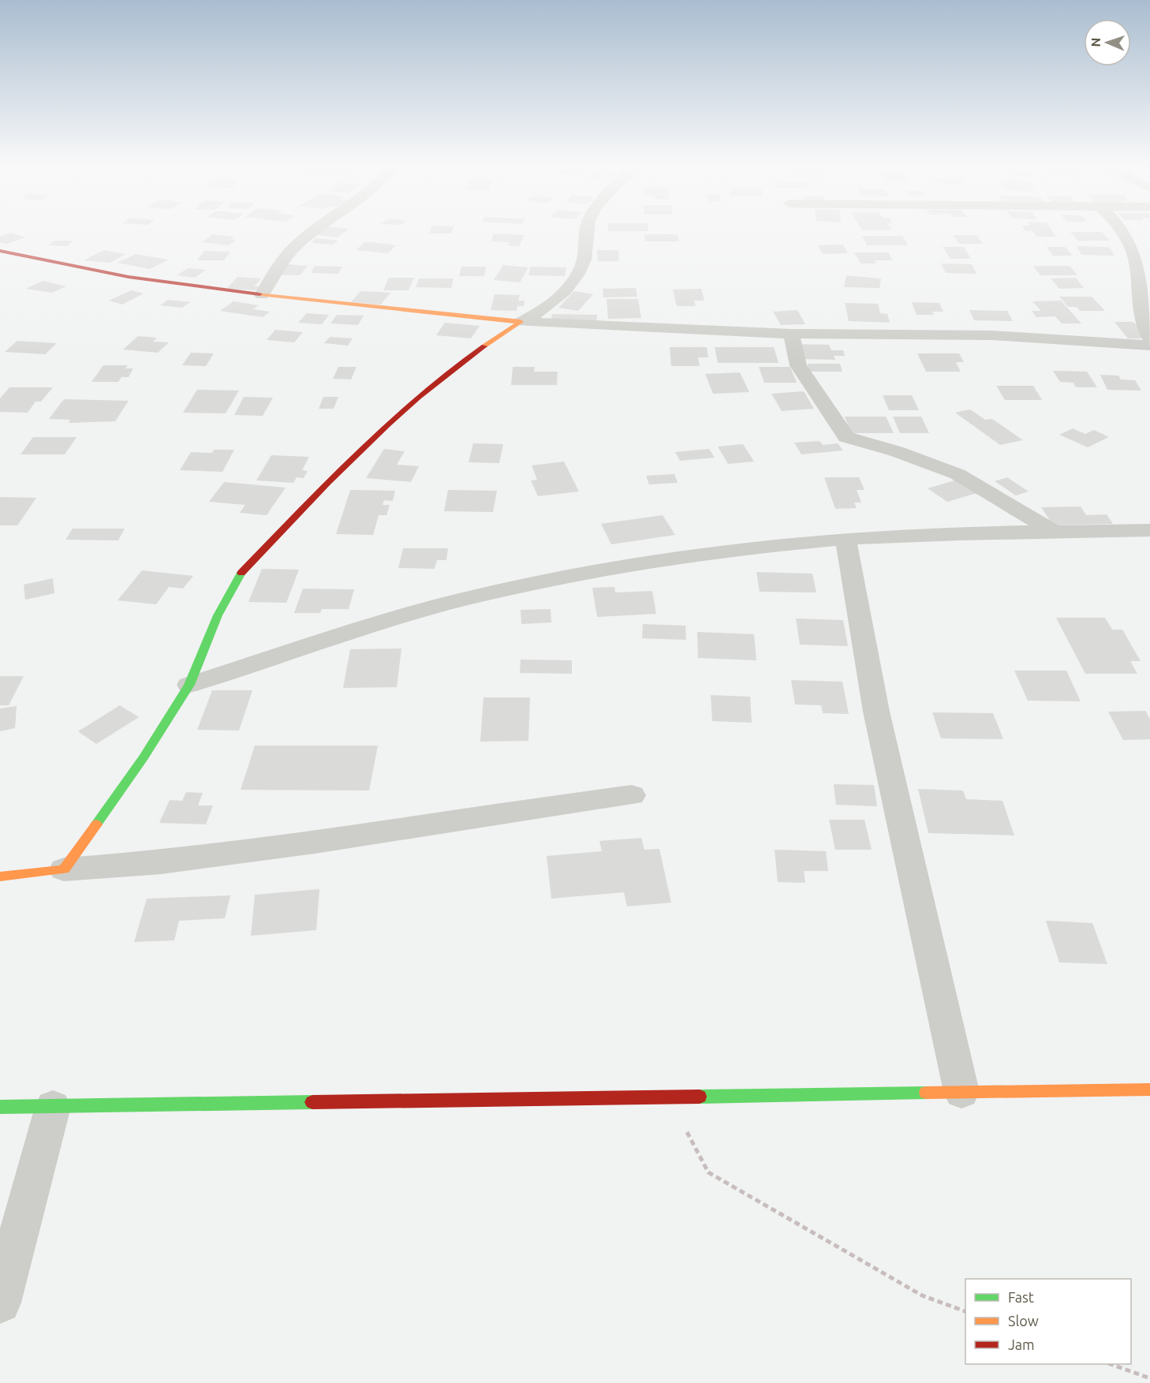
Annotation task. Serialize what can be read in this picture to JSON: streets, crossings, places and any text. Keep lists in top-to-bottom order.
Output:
{
  "legend": ["Fast", "Slow", "Jam"],
  "north": "left"
}
